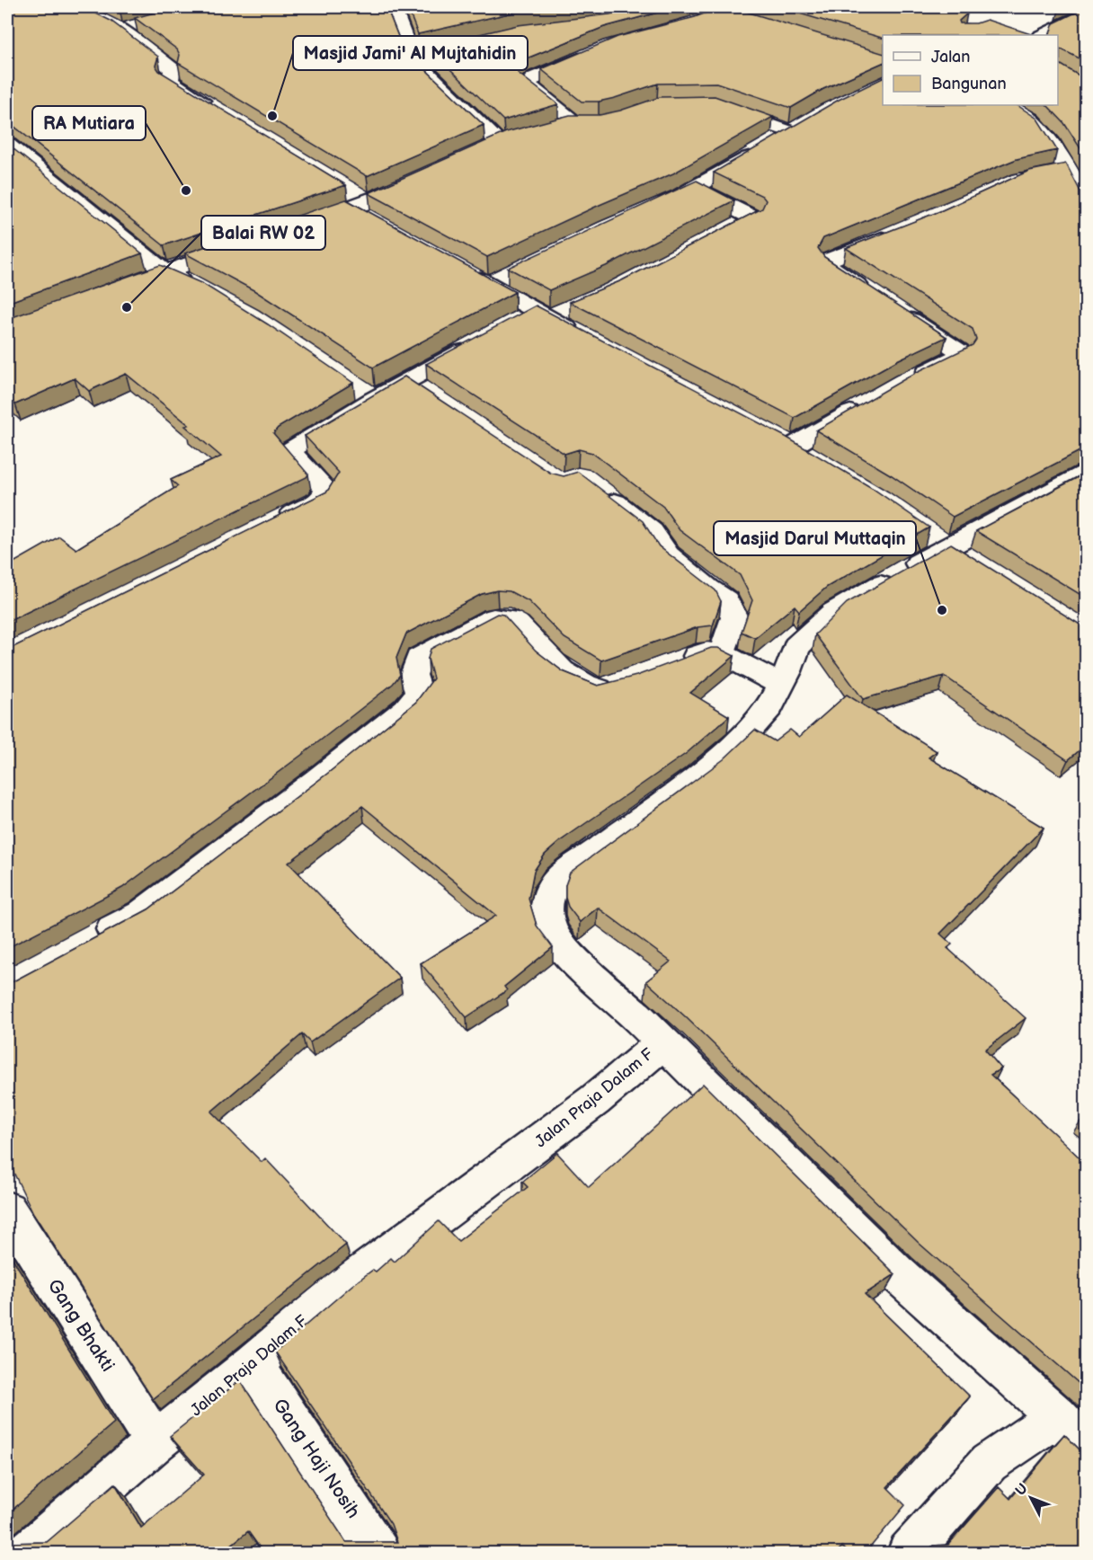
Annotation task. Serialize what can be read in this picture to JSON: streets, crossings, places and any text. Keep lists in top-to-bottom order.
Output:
{
  "streets": {
    "street": ["Jalan Praja Dalam F", "Gang Bhakti", "Gang Haji Nosih"]
  },
  "crossings": [
    ["Jalan Praja Dalam F", "Gang Bhakti"],
    ["Jalan Praja Dalam F", "Gang Haji Nosih"]
  ],
  "places": [
    "Masjid Jami' Al Mujtahidin",
    "RA Mutiara",
    "Balai RW 02",
    "Masjid Darul Muttaqin"
  ],
  "legend": ["Jalan", "Bangunan"],
  "north": "top left"
}
